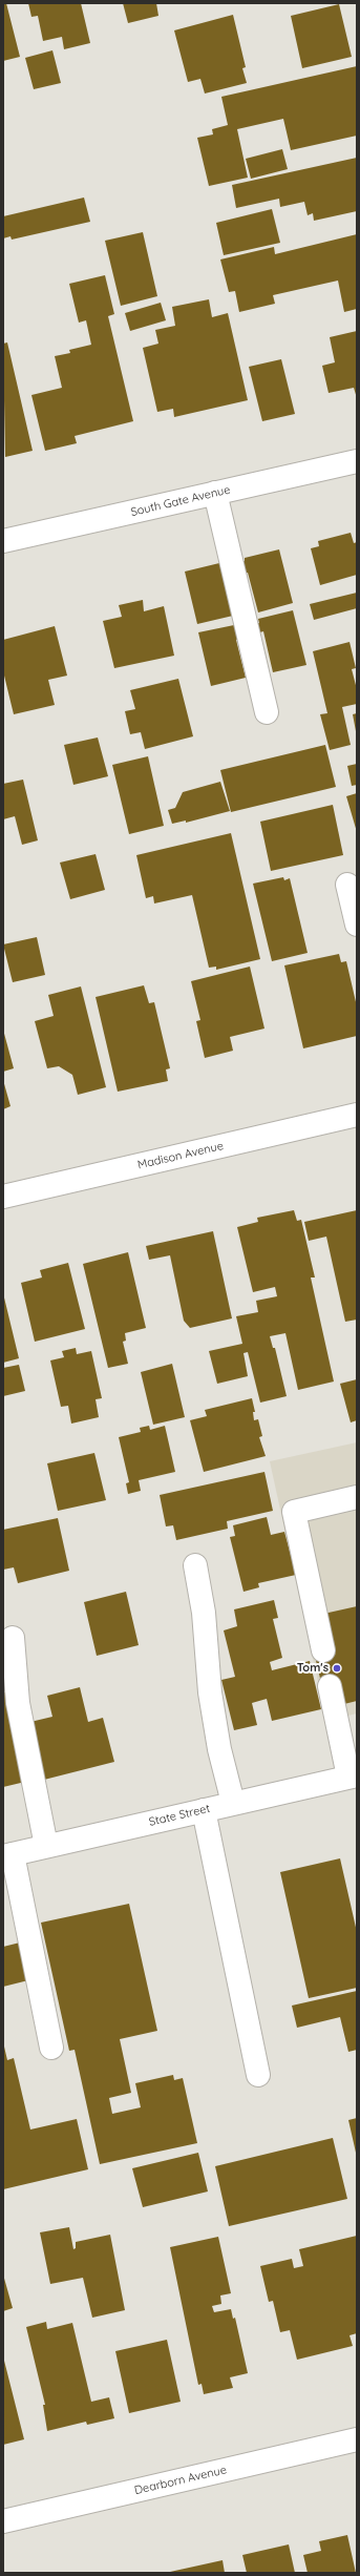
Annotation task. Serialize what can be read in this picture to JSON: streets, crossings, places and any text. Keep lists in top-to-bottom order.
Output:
{
  "streets": {
    "street": [
      "South Gate Avenue",
      "Madison Avenue",
      "State Street",
      "Dearborn Avenue"
    ]
  },
  "places": ["Tom's"]
}
